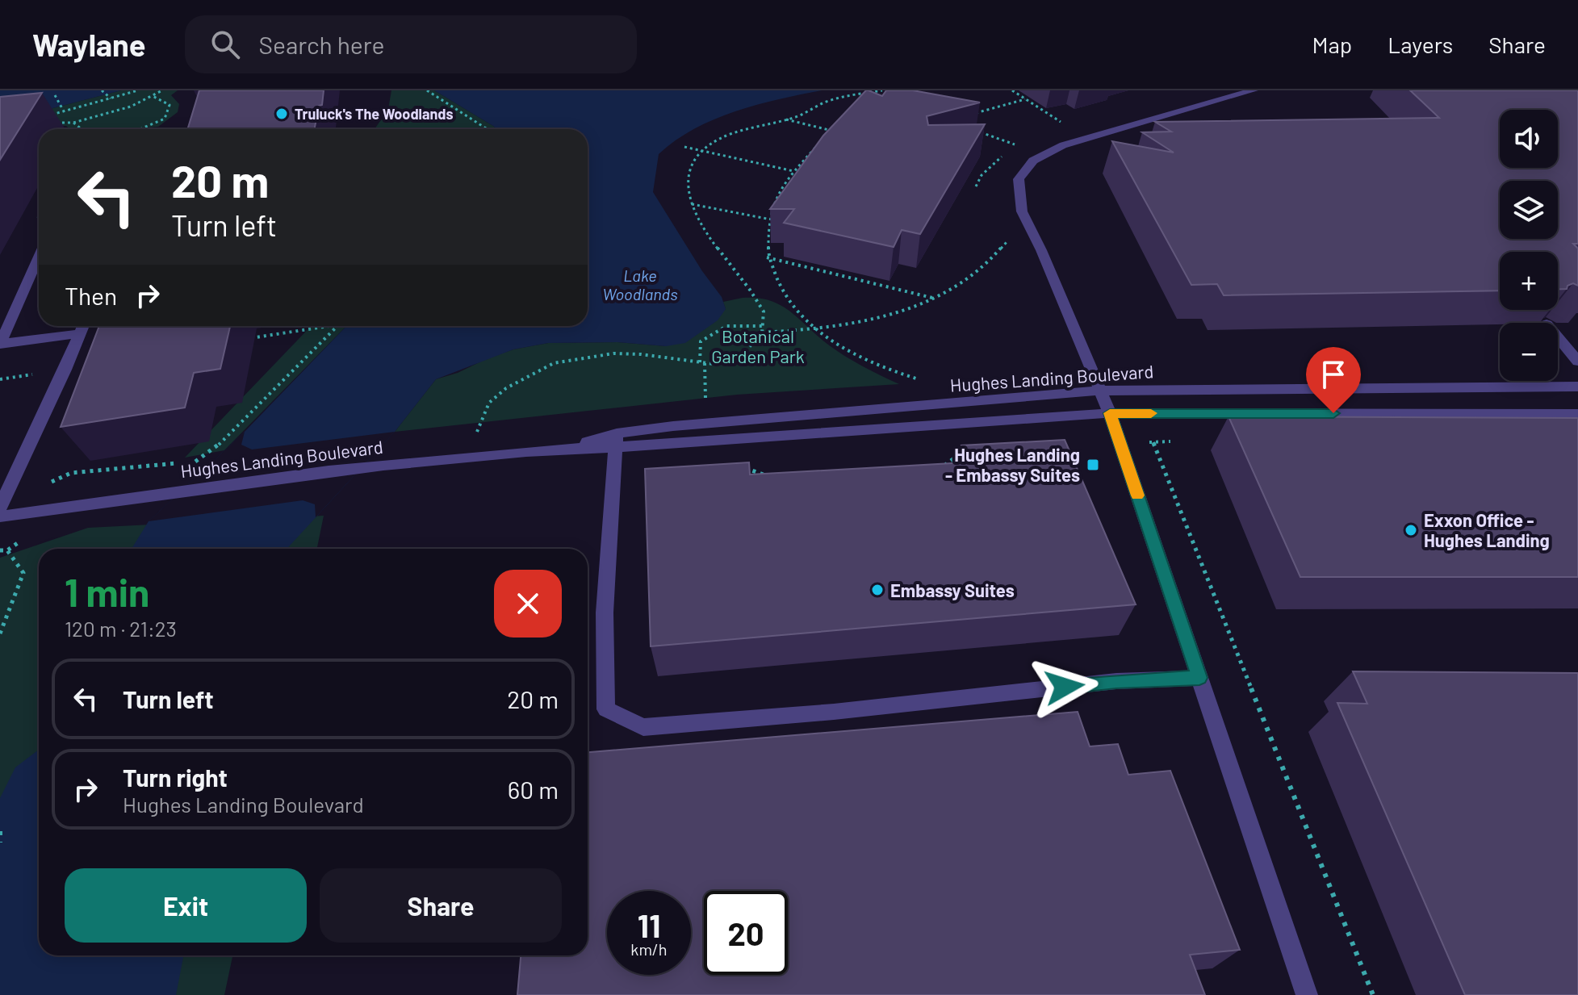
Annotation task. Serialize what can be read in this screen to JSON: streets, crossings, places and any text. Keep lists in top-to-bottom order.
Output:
{
  "streets": {
    "street": ["Hughes Landing Boulevard"]
  },
  "water": ["Lake Woodlands"],
  "parks": ["Botanical Garden Park"],
  "places": {
    "other": ["Truluck's The Woodlands", "Exxon Office - Hughes Landing", "Embassy Suites"],
    "transit": ["Hughes Landing - Embassy Suites"]
  },
  "page": {
    "header": "Waylane",
    "search": "Search here",
    "nav": ["Map", "Layers", "Share"],
    "map_buttons": ["+", "−"],
    "turn": ["20 m", "Turn left"],
    "then": "Then",
    "heading": ["1 min", "120 m · 21:23"],
    "list": [
      {
        "name": "Turn left",
        "value": "20 m"
      },
      {
        "name": "Turn right",
        "note": "Hughes Landing Boulevard",
        "value": "60 m"
      }
    ],
    "buttons": ["Exit", "Share"],
    "speed": "11 km/h",
    "limit": "20"
  }
}
